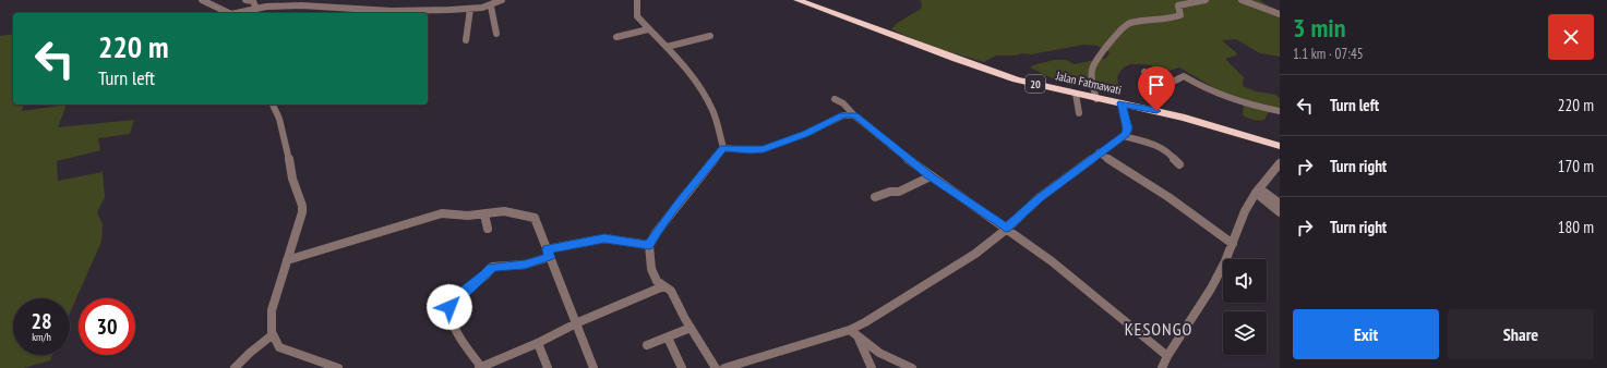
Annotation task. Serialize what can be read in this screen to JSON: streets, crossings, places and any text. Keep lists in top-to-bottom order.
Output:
{
  "streets": {
    "highway": ["Jalan Fatmawati", "20"]
  },
  "districts": ["KESONGO"],
  "page": {
    "heading": ["3 min", "1.1 km · 07:45"],
    "turn": ["220 m", "Turn left"],
    "list": [
      {
        "name": "Turn left",
        "value": "220 m"
      },
      {
        "name": "Turn right",
        "value": "170 m"
      },
      {
        "name": "Turn right",
        "value": "180 m"
      }
    ],
    "speed": "28 km/h",
    "limit": "30",
    "buttons": ["Exit", "Share"]
  }
}
